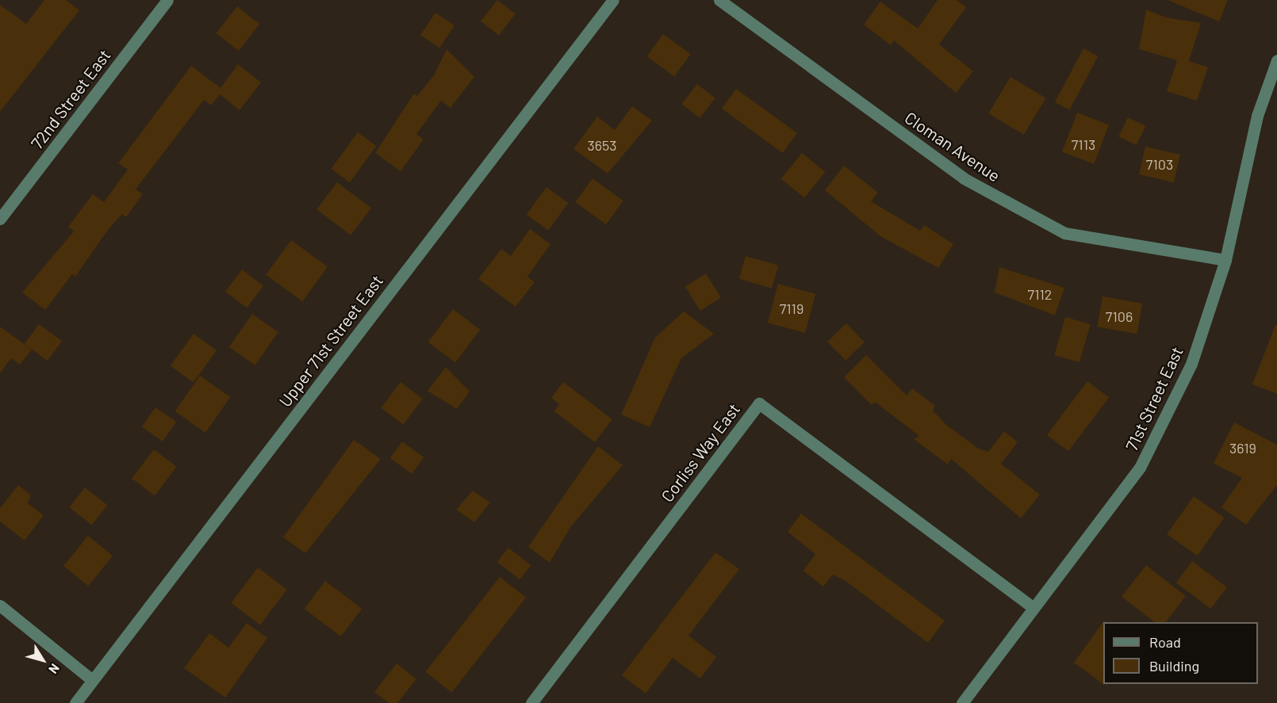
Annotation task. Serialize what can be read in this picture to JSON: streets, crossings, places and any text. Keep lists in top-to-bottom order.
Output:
{
  "streets": {
    "street": [
      "72nd Street East",
      "Cloman Avenue",
      "Upper 71st Street East",
      "71st Street East",
      "Corliss Way East"
    ]
  },
  "crossings": [
    ["Cloman Avenue", "71st Street East"],
    ["71st Street East", "Corliss Way East"]
  ],
  "house_numbers": [
    "7113",
    "3653",
    "7103",
    "7112",
    "7119",
    "7106",
    "3619"
  ],
  "legend": ["Road", "Building"],
  "north": "bottom right"
}
